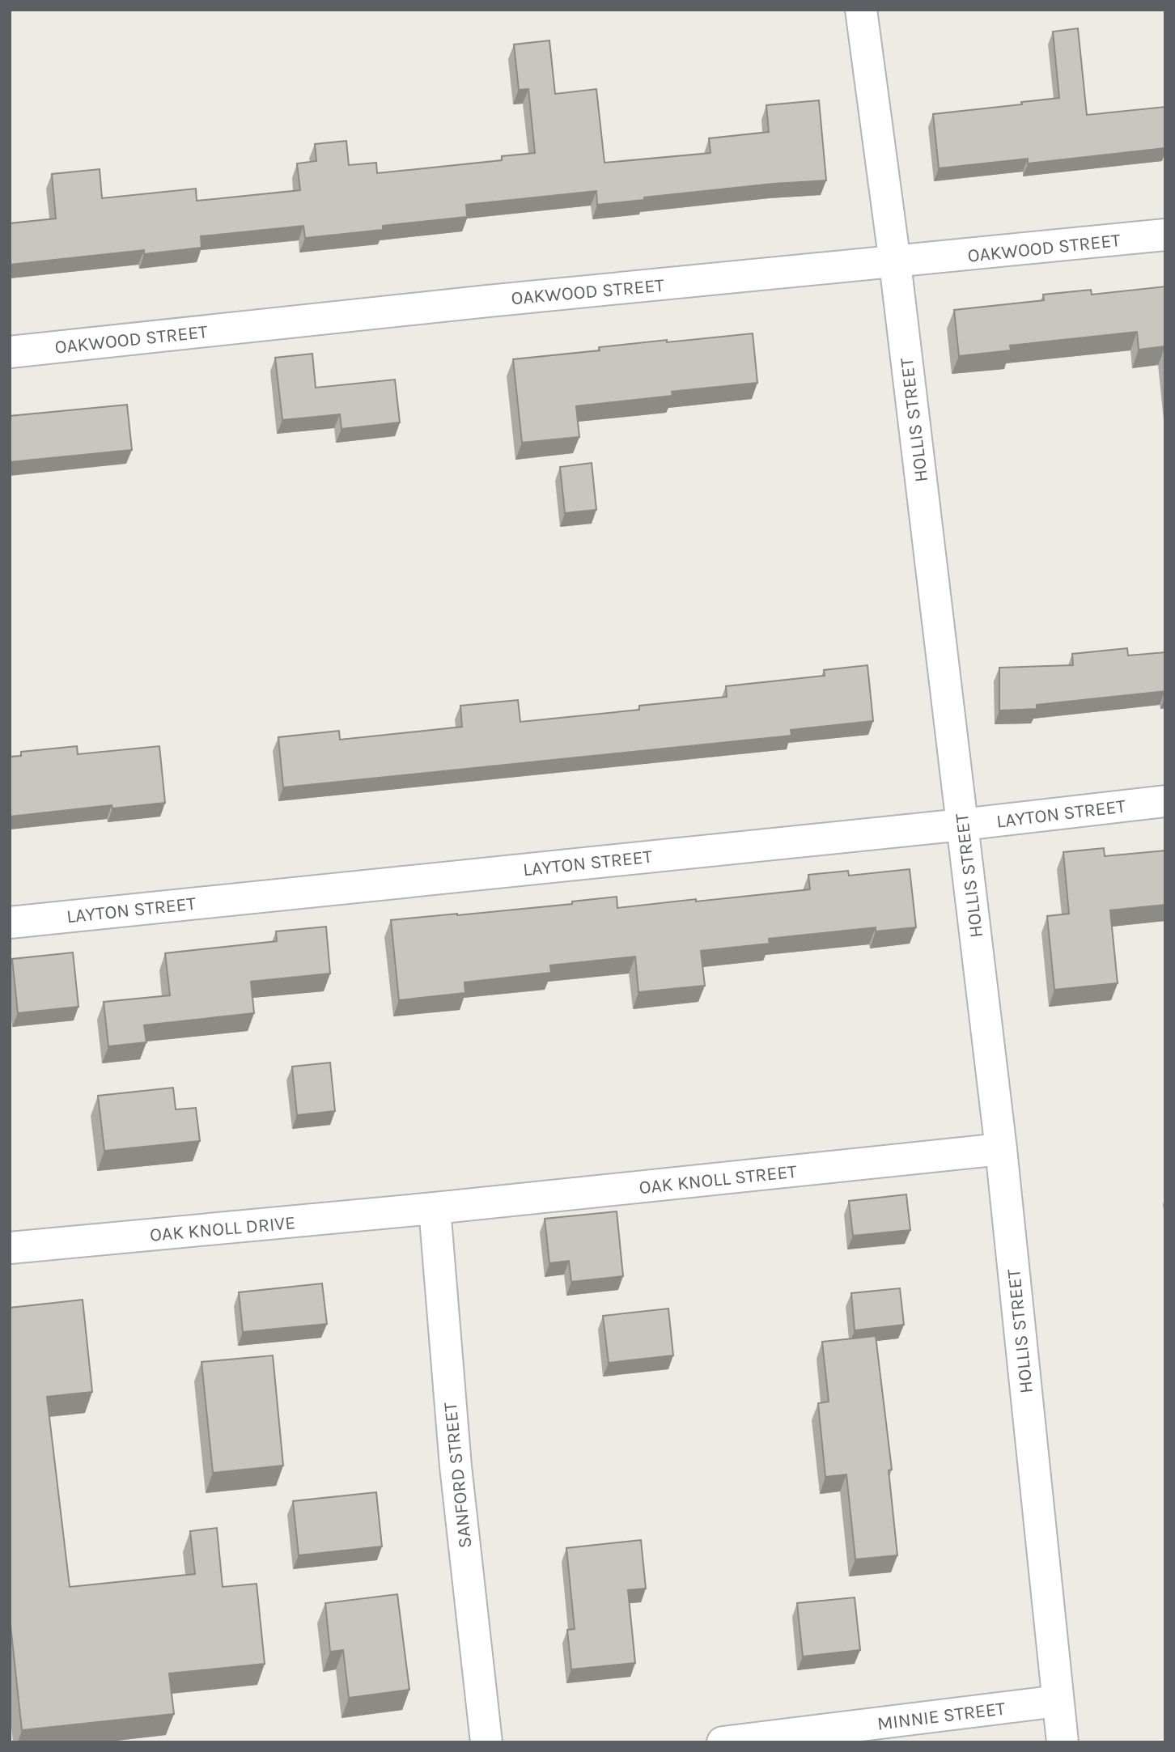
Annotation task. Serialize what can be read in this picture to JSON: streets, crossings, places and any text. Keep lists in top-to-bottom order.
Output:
{
  "streets": {
    "street": [
      "OAKWOOD STREET",
      "HOLLIS STREET",
      "LAYTON STREET",
      "OAK KNOLL STREET",
      "OAK KNOLL DRIVE",
      "SANFORD STREET",
      "MINNIE STREET"
    ]
  },
  "crossings": [
    ["OAKWOOD STREET", "HOLLIS STREET"],
    ["HOLLIS STREET", "LAYTON STREET"],
    ["HOLLIS STREET", "OAK KNOLL STREET"],
    ["HOLLIS STREET", "MINNIE STREET"],
    ["OAK KNOLL STREET", "OAK KNOLL DRIVE"],
    ["OAK KNOLL STREET", "SANFORD STREET"],
    ["OAK KNOLL DRIVE", "SANFORD STREET"]
  ]
}
